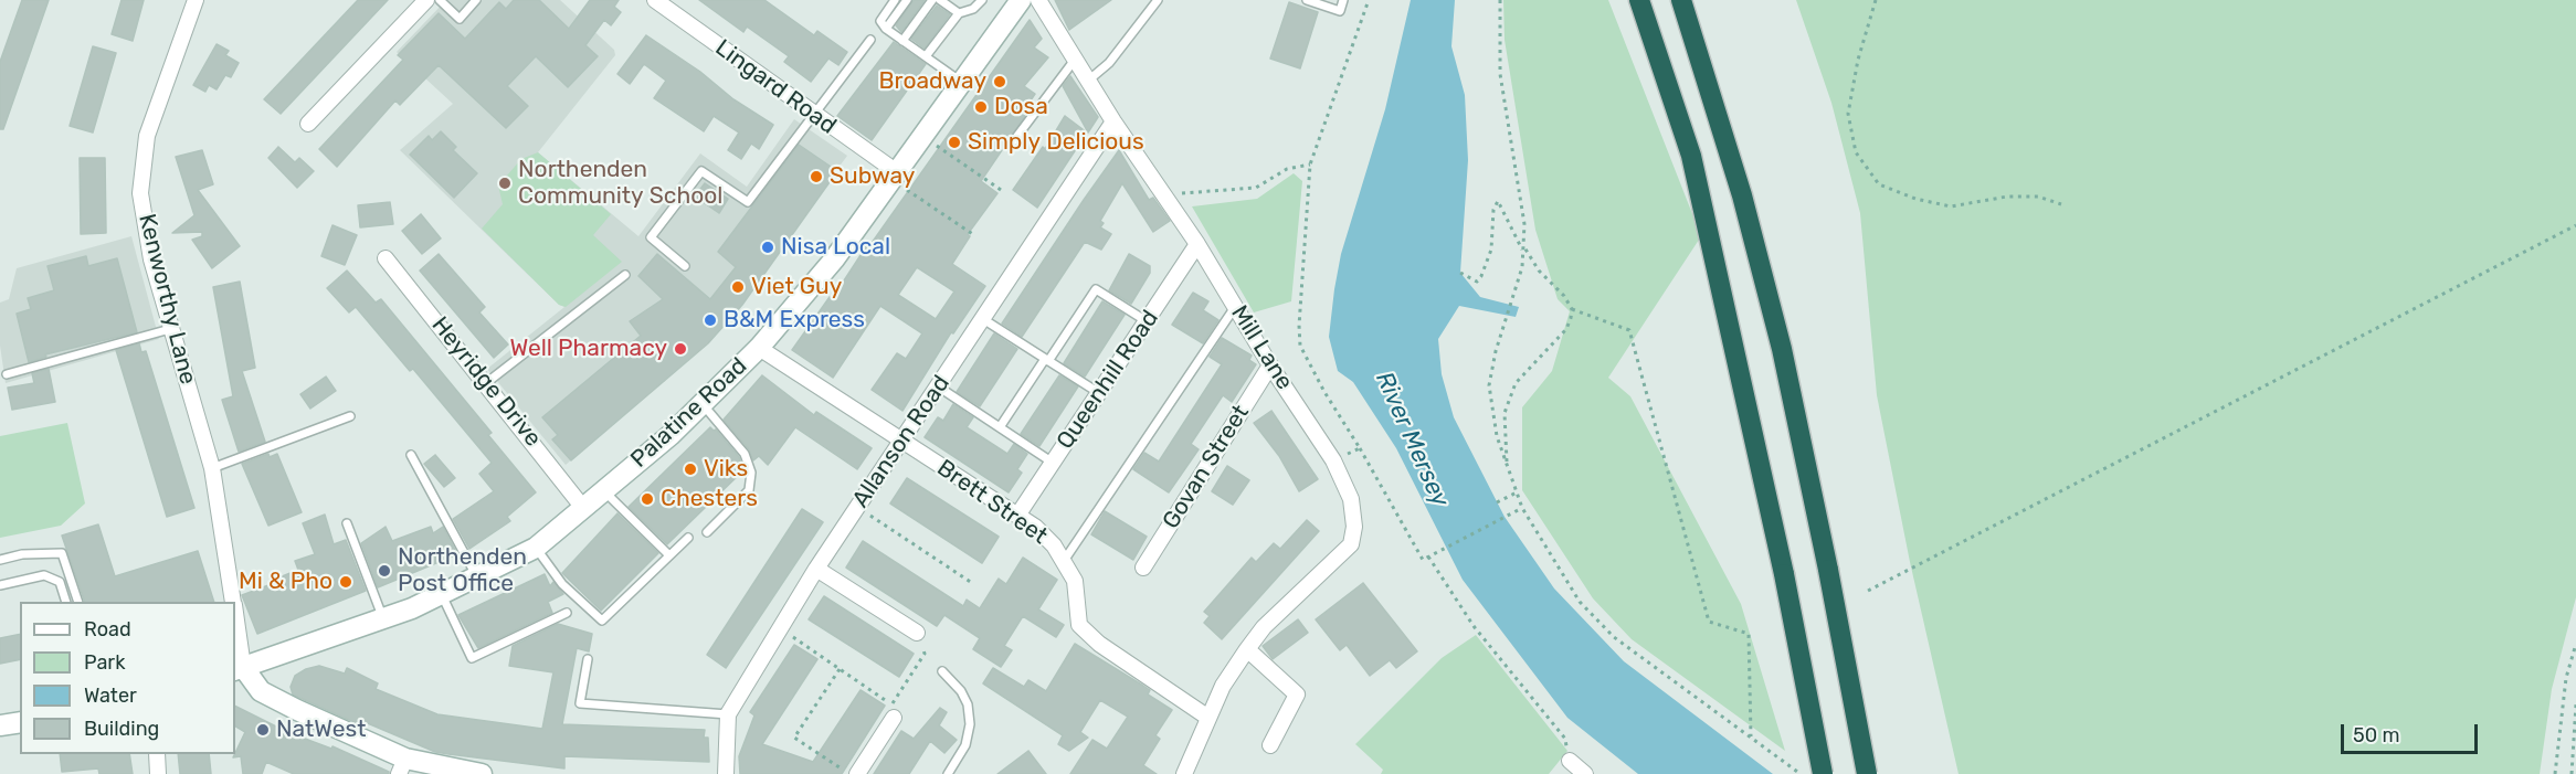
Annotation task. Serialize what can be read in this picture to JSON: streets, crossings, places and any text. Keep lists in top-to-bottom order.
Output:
{
  "streets": {
    "main road": ["Palatine Road"],
    "street": [
      "Lingard Road",
      "Kenworthy Lane",
      "Mill Lane",
      "Queenhill Road",
      "Heyridge Drive",
      "Allanson Road",
      "Govan Street",
      "Brett Street"
    ]
  },
  "crossings": [
    ["Lingard Road", "Palatine Road"],
    ["Kenworthy Lane", "Palatine Road"],
    ["Mill Lane", "Queenhill Road"],
    ["Mill Lane", "Allanson Road"],
    ["Mill Lane", "Govan Street"],
    ["Mill Lane", "Brett Street"],
    ["Queenhill Road", "Brett Street"],
    ["Heyridge Drive", "Palatine Road"],
    ["Palatine Road", "Brett Street"],
    ["Allanson Road", "Brett Street"]
  ],
  "water": ["River Mersey"],
  "places": [
    "Broadway",
    "Dosa",
    "Simply Delicious",
    "Subway",
    "Northenden Community School",
    "Nisa Local",
    "Viet Guy",
    "B&M Express",
    "Well Pharmacy",
    "Viks",
    "Chesters",
    "Northenden Post Office",
    "Mi & Pho",
    "NatWest"
  ],
  "legend": [
    "Road",
    "Park",
    "Water",
    "Building"
  ],
  "scale_bar": "50 m"
}
